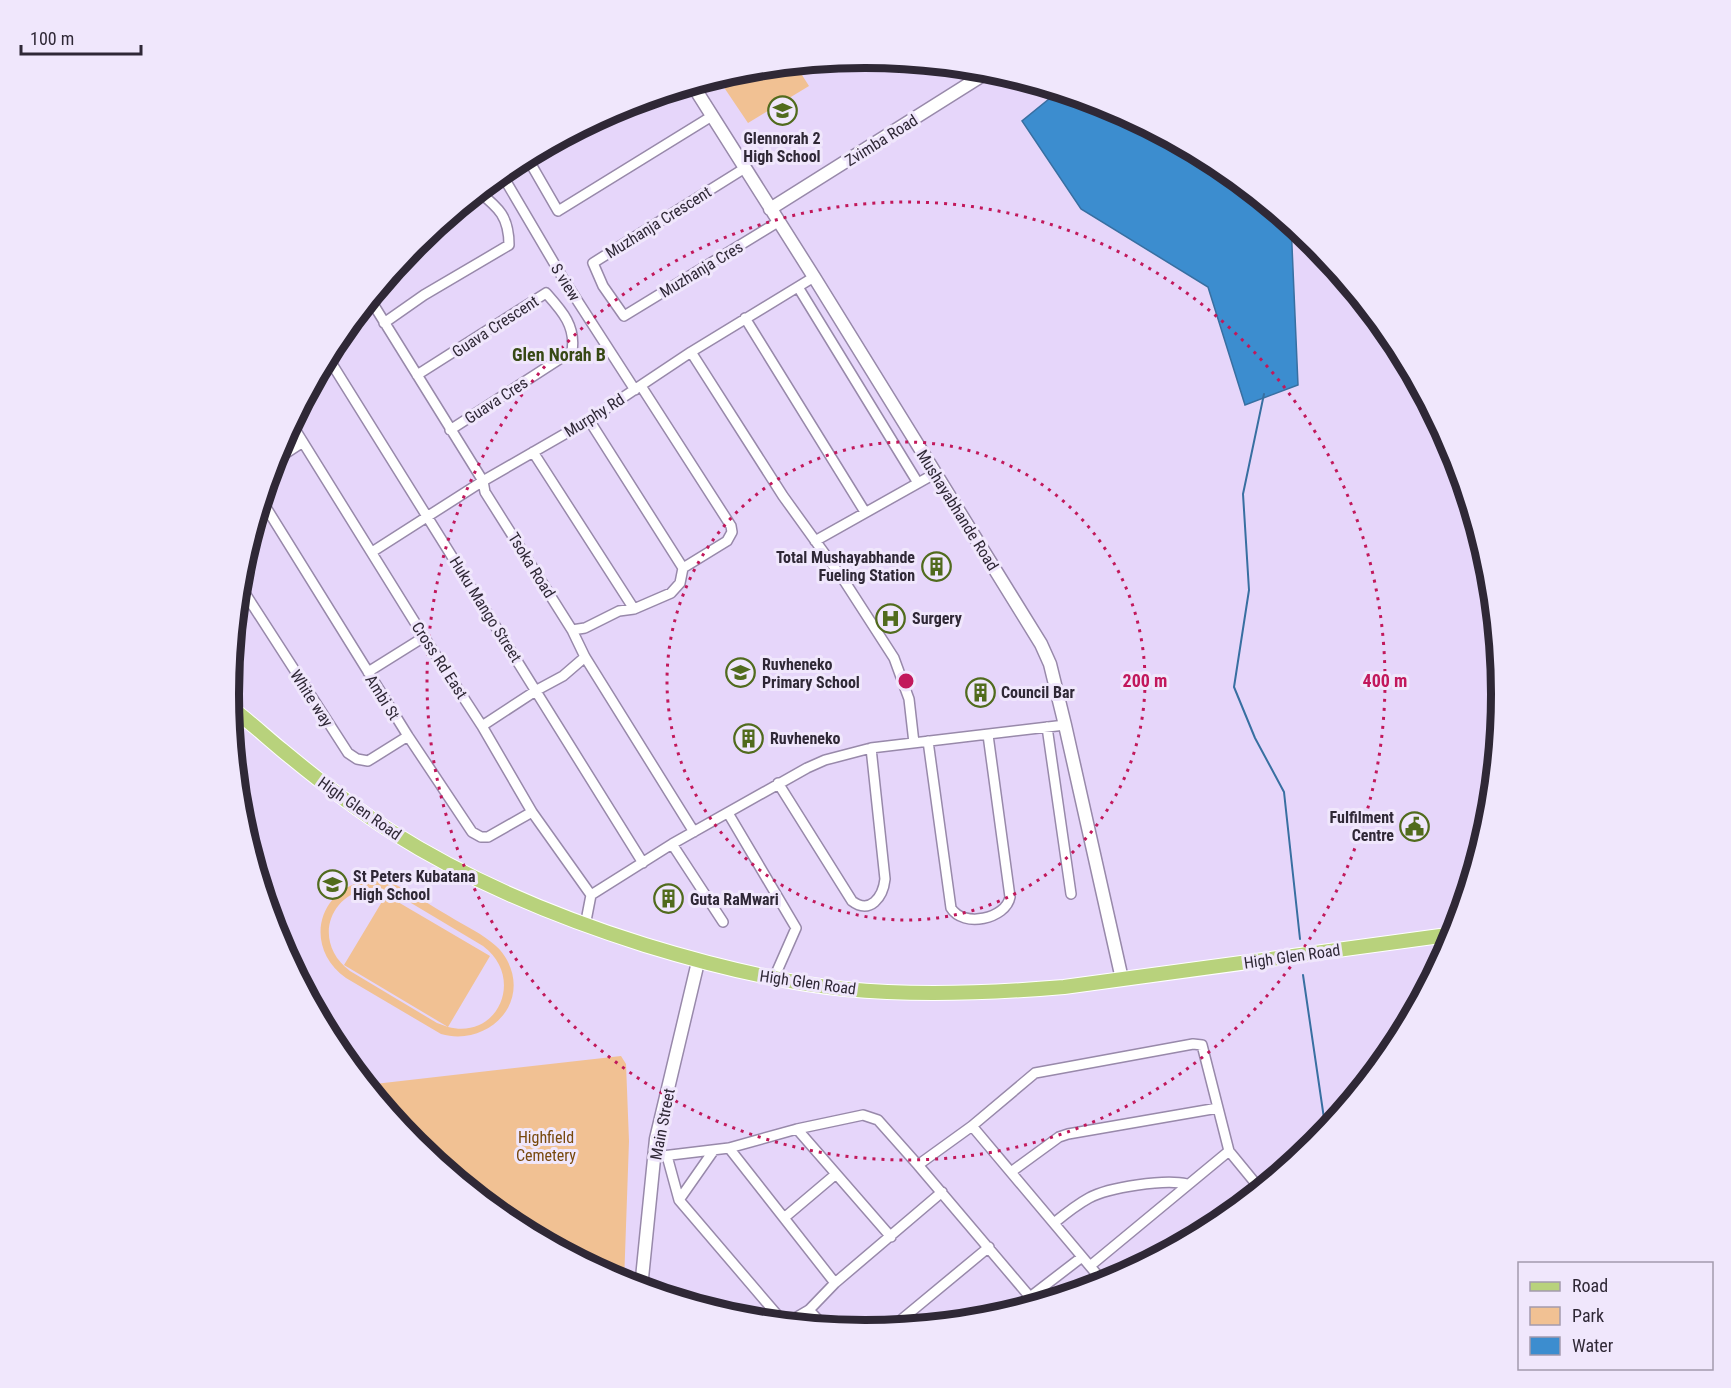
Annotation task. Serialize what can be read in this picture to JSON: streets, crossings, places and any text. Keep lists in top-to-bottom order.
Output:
{
  "streets": {
    "main road": ["High Glen Road"],
    "street": [
      "Zvimba Road",
      "Muzhanja Crescent",
      "Muzhanja Cres",
      "S view",
      "Guava Crescent",
      "Guava Cres",
      "Murphy Rd",
      "Mushayabhande Road",
      "Tsoka Road",
      "Huku Mango Street",
      "Cross Rd East",
      "Ambi St",
      "White way",
      "Main Street"
    ]
  },
  "crossings": [
    ["Zvimba Road", "Mushayabhande Road"],
    ["Muzhanja Crescent", "Muzhanja Cres"],
    ["Muzhanja Crescent", "Mushayabhande Road"],
    ["Muzhanja Cres", "Mushayabhande Road"],
    ["S view", "Murphy Rd"],
    ["Guava Crescent", "Guava Cres"],
    ["Guava Crescent", "Tsoka Road"],
    ["Guava Cres", "Tsoka Road"],
    ["Murphy Rd", "Mushayabhande Road"],
    ["Murphy Rd", "Tsoka Road"],
    ["Murphy Rd", "Huku Mango Street"],
    ["Murphy Rd", "Cross Rd East"],
    ["Mushayabhande Road", "High Glen Road"],
    ["Cross Rd East", "Ambi St"],
    ["Ambi St", "White way"],
    ["High Glen Road", "Main Street"]
  ],
  "districts": ["Glen Norah B"],
  "parks": ["Highfield Cemetery"],
  "places": {
    "school or university": ["Glennorah 2 High School", "Ruvheneko Primary School", "St Peters Kubatana High School"],
    "building": [
      "Total Mushayabhande Fueling Station",
      "Council Bar",
      "Ruvheneko",
      "Guta RaMwari"
    ],
    "hospital": ["Surgery"],
    "public building": ["Fulfilment Centre"]
  },
  "legend": ["Road", "Park", "Water"],
  "scale_bar": "100 m",
  "rings": ["200 m", "400 m"]
}
